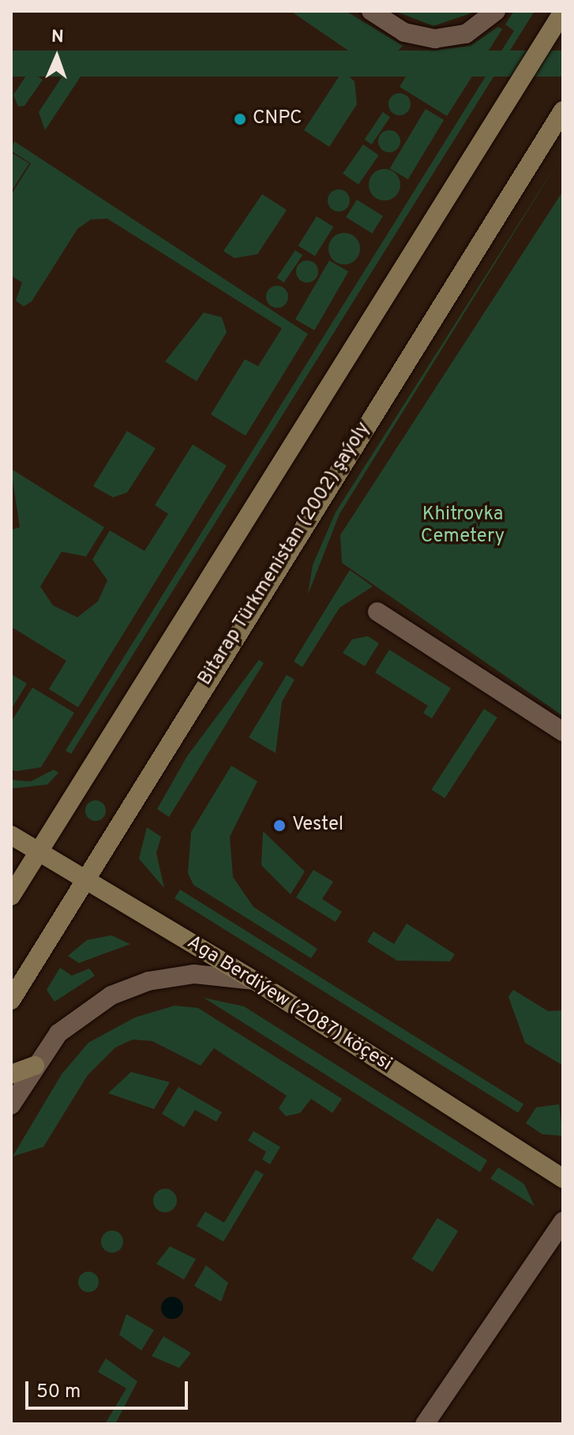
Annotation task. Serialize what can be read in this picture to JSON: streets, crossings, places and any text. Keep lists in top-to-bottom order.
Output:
{
  "streets": {
    "main road": ["Bitarap Türkmenistan (2002) şaýoly", "Aga Berdiýew (2087) köçesi"]
  },
  "crossings": [
    ["Bitarap Türkmenistan (2002) şaýoly", "Aga Berdiýew (2087) köçesi"]
  ],
  "parks": ["Khitrovka Cemetery"],
  "places": ["CNPC", "Vestel"],
  "scale_bar": "50 m",
  "north": "top"
}
